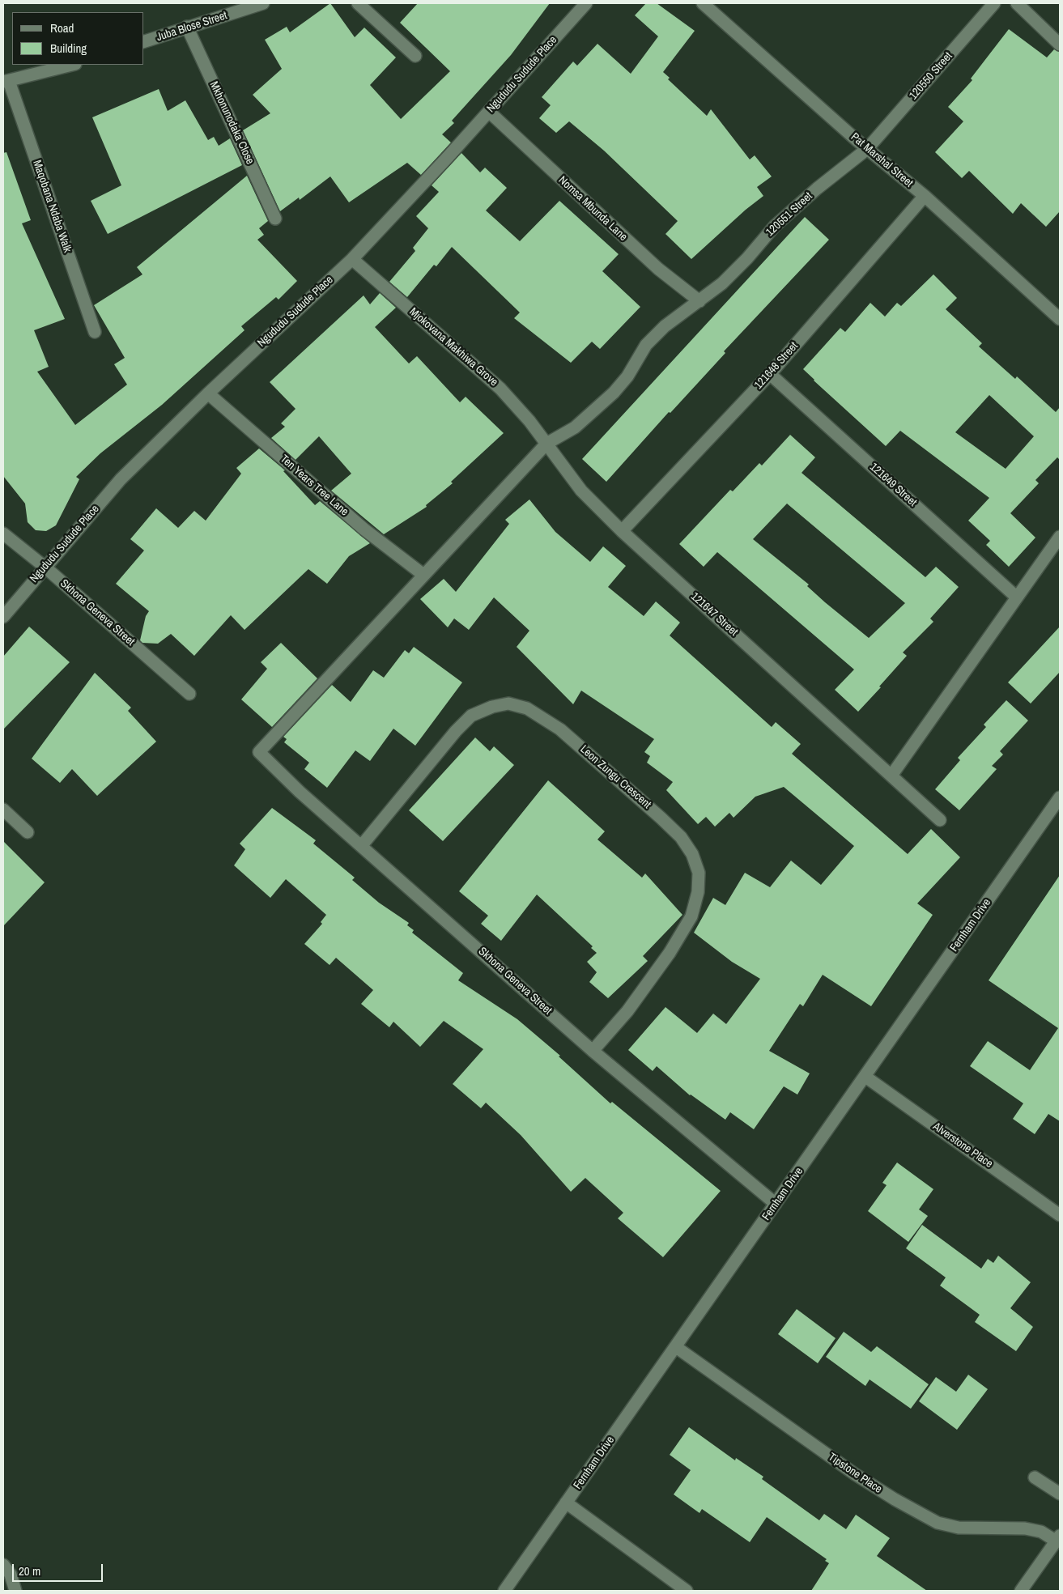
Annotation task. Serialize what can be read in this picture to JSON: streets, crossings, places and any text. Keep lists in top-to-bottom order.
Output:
{
  "streets": {
    "street": [
      "Juba Blose Street",
      "Ngududu Sudude Place",
      "120550 Street",
      "Mkhonunodaka Close",
      "Pat Marshal Street",
      "Maqobana Ndaba Walk",
      "Nomsa Mbunda Lane",
      "120551 Street",
      "Mjokovana Makhiwa Grove",
      "121648 Street",
      "121649 Street",
      "Ten Years Tree Lane",
      "Skhona Geneva Street",
      "121647 Street",
      "Leon Zungu Crescent",
      "Fernham Drive",
      "Alverstone Place",
      "Tipstone Place"
    ]
  },
  "crossings": [
    ["Juba Blose Street", "Mkhonunodaka Close"],
    ["Ngududu Sudude Place", "Nomsa Mbunda Lane"],
    ["Ngududu Sudude Place", "Mjokovana Makhiwa Grove"],
    ["Ngududu Sudude Place", "Ten Years Tree Lane"],
    ["Ngududu Sudude Place", "Skhona Geneva Street"],
    ["120550 Street", "Pat Marshal Street"],
    ["120550 Street", "120551 Street"],
    ["Pat Marshal Street", "120551 Street"],
    ["Pat Marshal Street", "121648 Street"],
    ["Nomsa Mbunda Lane", "120551 Street"],
    ["120551 Street", "Mjokovana Makhiwa Grove"],
    ["120551 Street", "Ten Years Tree Lane"],
    ["120551 Street", "Skhona Geneva Street"],
    ["120551 Street", "121647 Street"],
    ["Mjokovana Makhiwa Grove", "121647 Street"],
    ["121648 Street", "121649 Street"],
    ["121648 Street", "121647 Street"],
    ["Skhona Geneva Street", "Leon Zungu Crescent"],
    ["Skhona Geneva Street", "Fernham Drive"],
    ["Fernham Drive", "Alverstone Place"],
    ["Fernham Drive", "Tipstone Place"]
  ],
  "legend": ["Road", "Building"],
  "scale_bar": "20 m"
}
